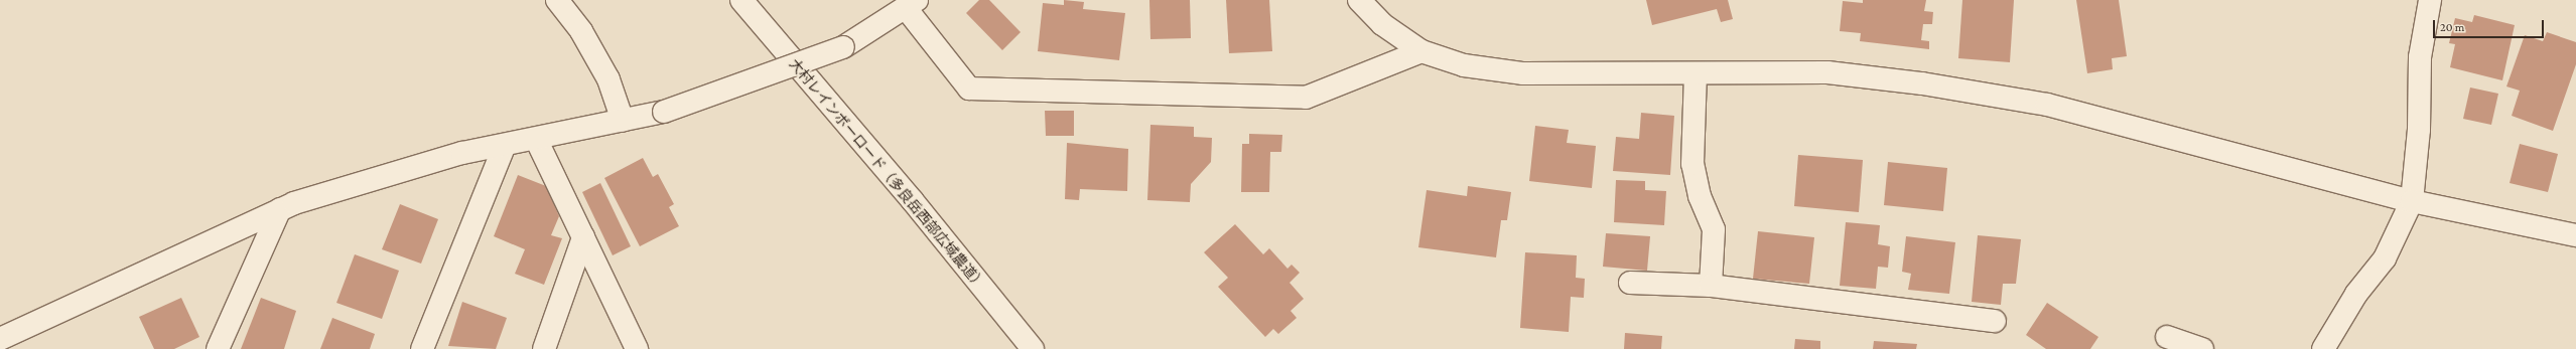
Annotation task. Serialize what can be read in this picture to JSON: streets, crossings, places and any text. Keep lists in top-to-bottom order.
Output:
{
  "streets": {
    "street": ["大村レインボーロード（多良岳西部広域農道）"]
  },
  "scale_bar": "20 m"
}
